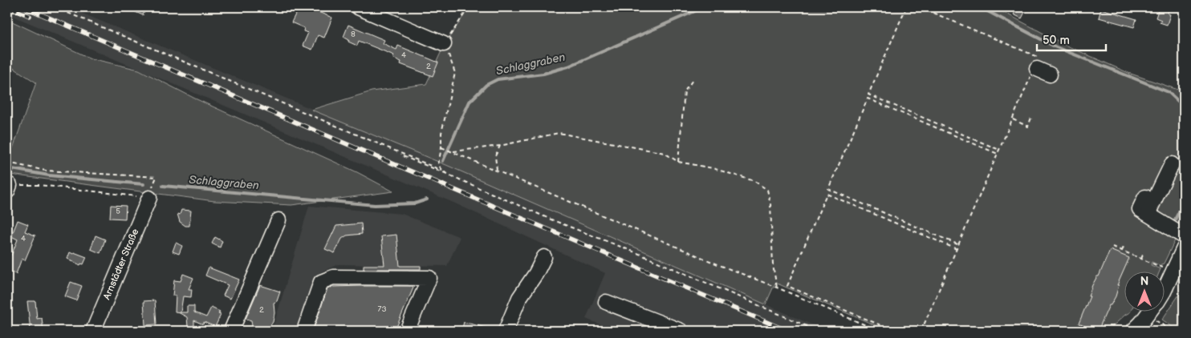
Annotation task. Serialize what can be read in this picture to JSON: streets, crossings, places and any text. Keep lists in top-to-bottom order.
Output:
{
  "streets": {
    "street": ["Arnstädter Straße"]
  },
  "water": ["Schlaggraben"],
  "house_numbers": [
    "8",
    "4",
    "2",
    "5",
    "4",
    "73",
    "2"
  ],
  "scale_bar": "50 m",
  "north": "top"
}
